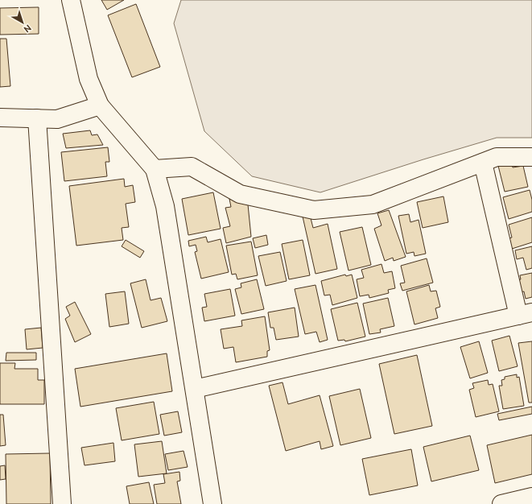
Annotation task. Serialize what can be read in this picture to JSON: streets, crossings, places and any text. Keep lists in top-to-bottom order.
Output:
{
  "north": "bottom right"
}
